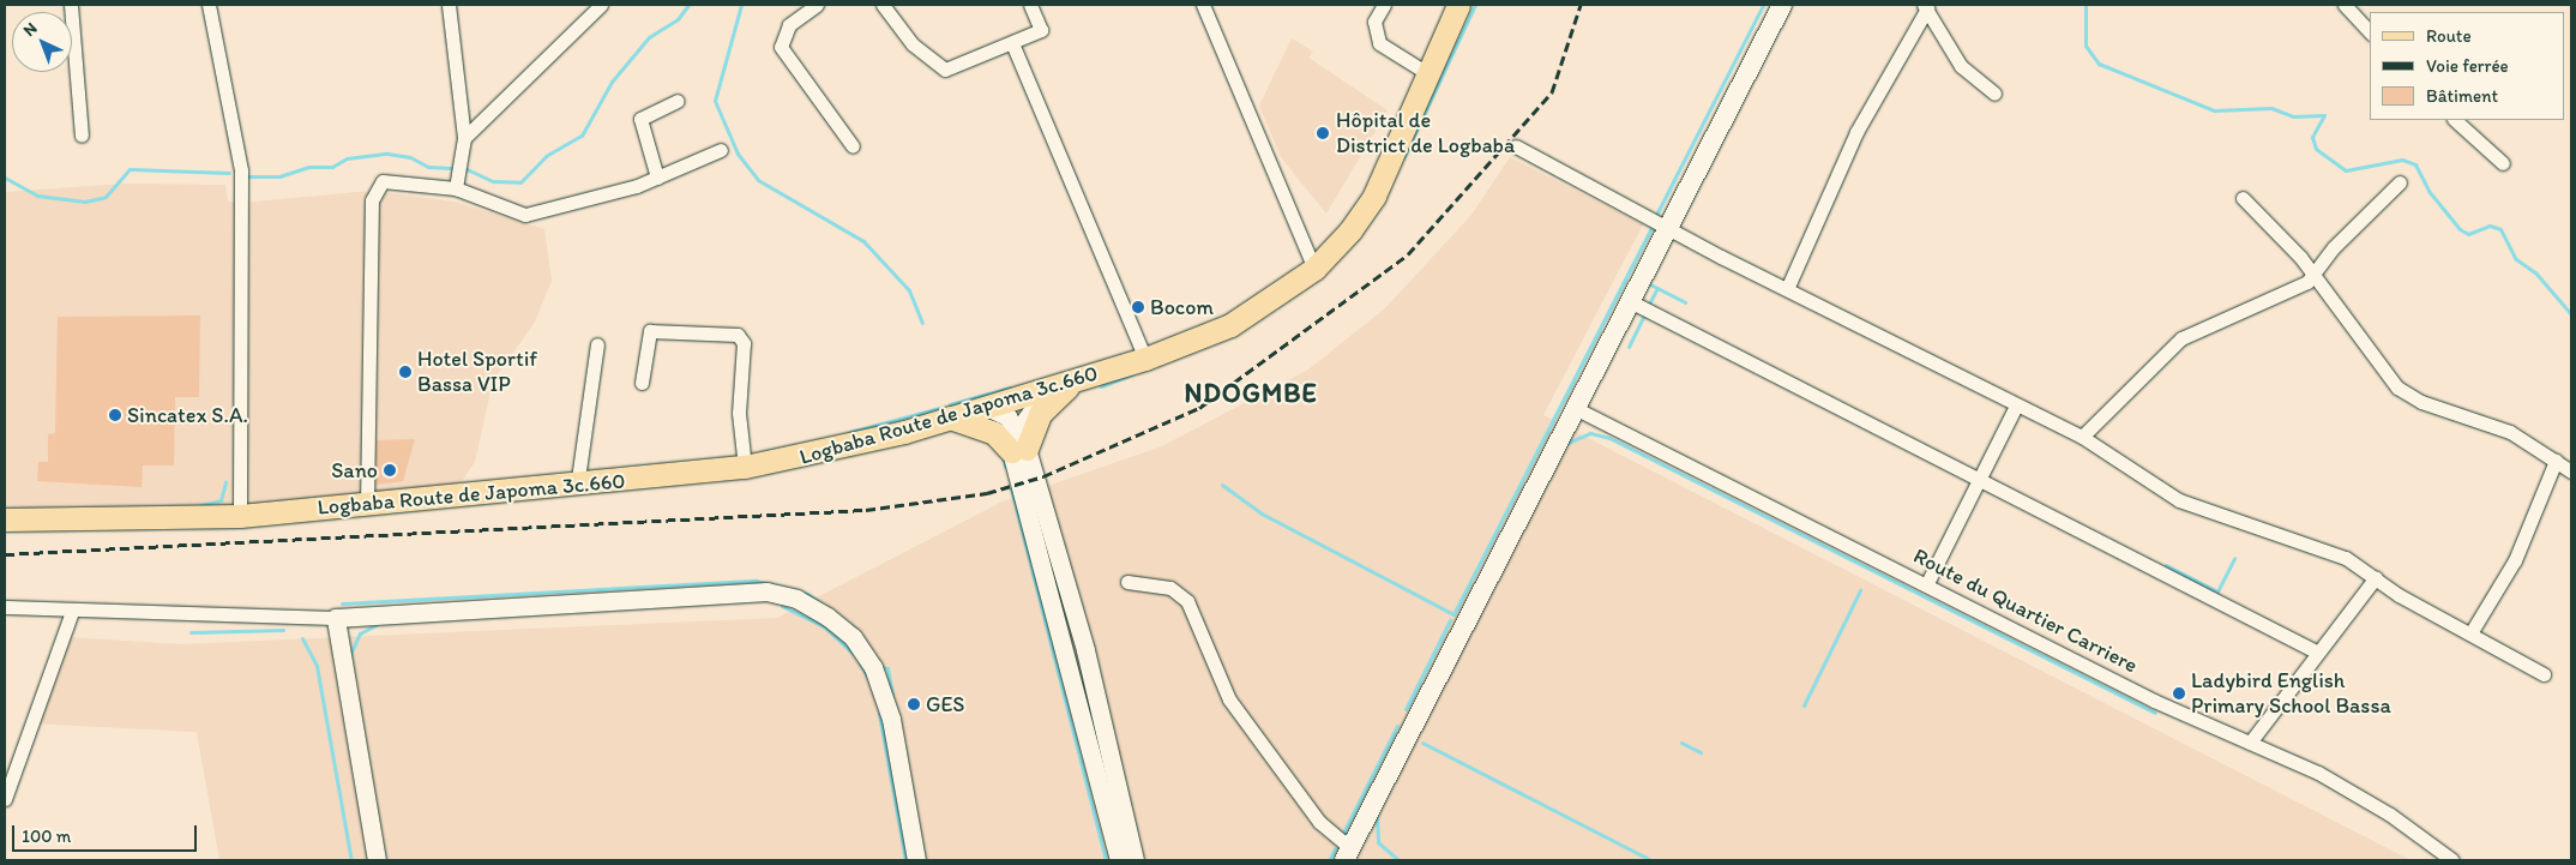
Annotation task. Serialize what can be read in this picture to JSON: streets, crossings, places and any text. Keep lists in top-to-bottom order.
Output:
{
  "streets": {
    "main road": ["Logbaba Route de Japoma 3c.660"],
    "street": ["Route du Quartier Carriere"]
  },
  "districts": ["NDOGMBE"],
  "places": [
    "Hôpital de District de Logbaba",
    "Bocom",
    "Hotel Sportif Bassa VIP",
    "Sincatex S.A.",
    "Sano",
    "Ladybird English Primary School Bassa",
    "GES"
  ],
  "legend": ["Route", "Voie ferrée", "Bâtiment"],
  "scale_bar": "100 m",
  "north": "top left"
}
